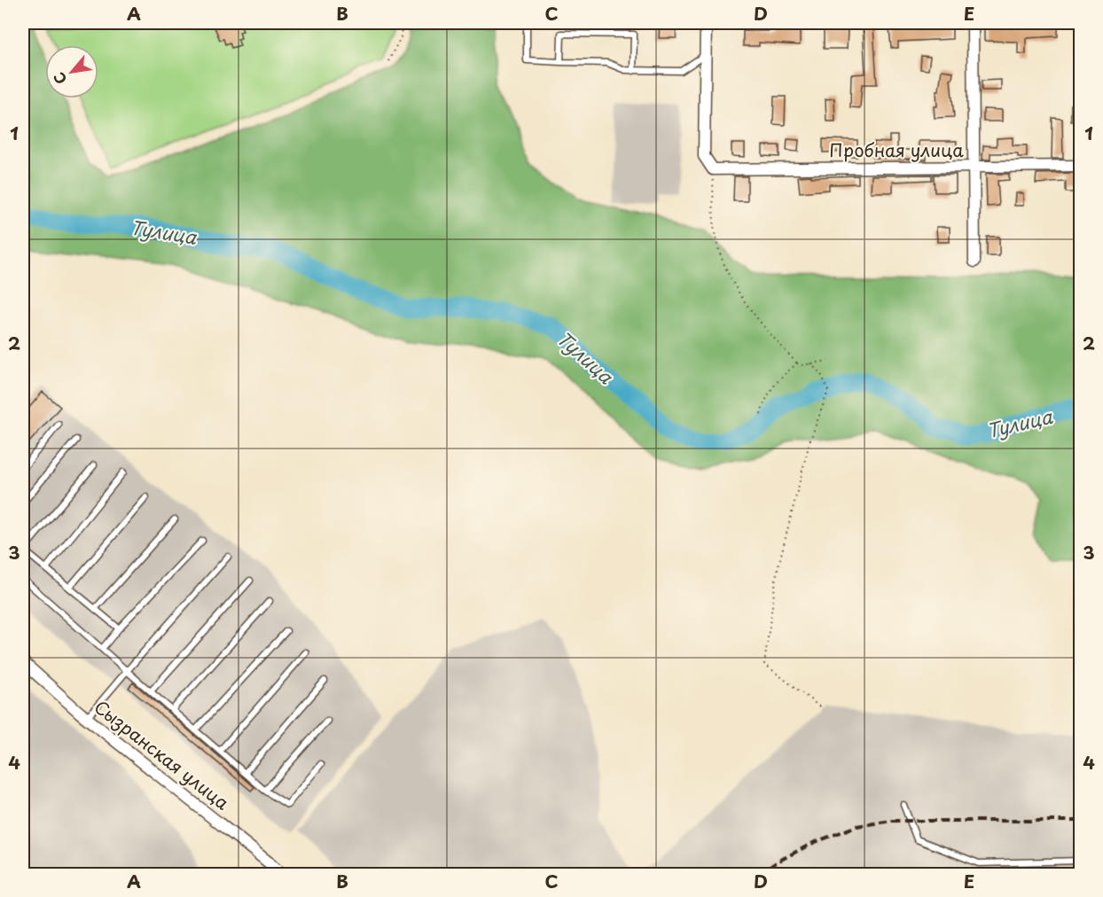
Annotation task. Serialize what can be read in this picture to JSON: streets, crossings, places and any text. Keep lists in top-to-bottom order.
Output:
{
  "streets": {
    "street": ["Пробная улица", "Сызранская улица"]
  },
  "water": ["Тулица"],
  "north": "bottom left",
  "grid": {
    "columns": [
      "A",
      "B",
      "C",
      "D",
      "E"
    ],
    "rows": [
      "1",
      "2",
      "3",
      "4"
    ]
  }
}
